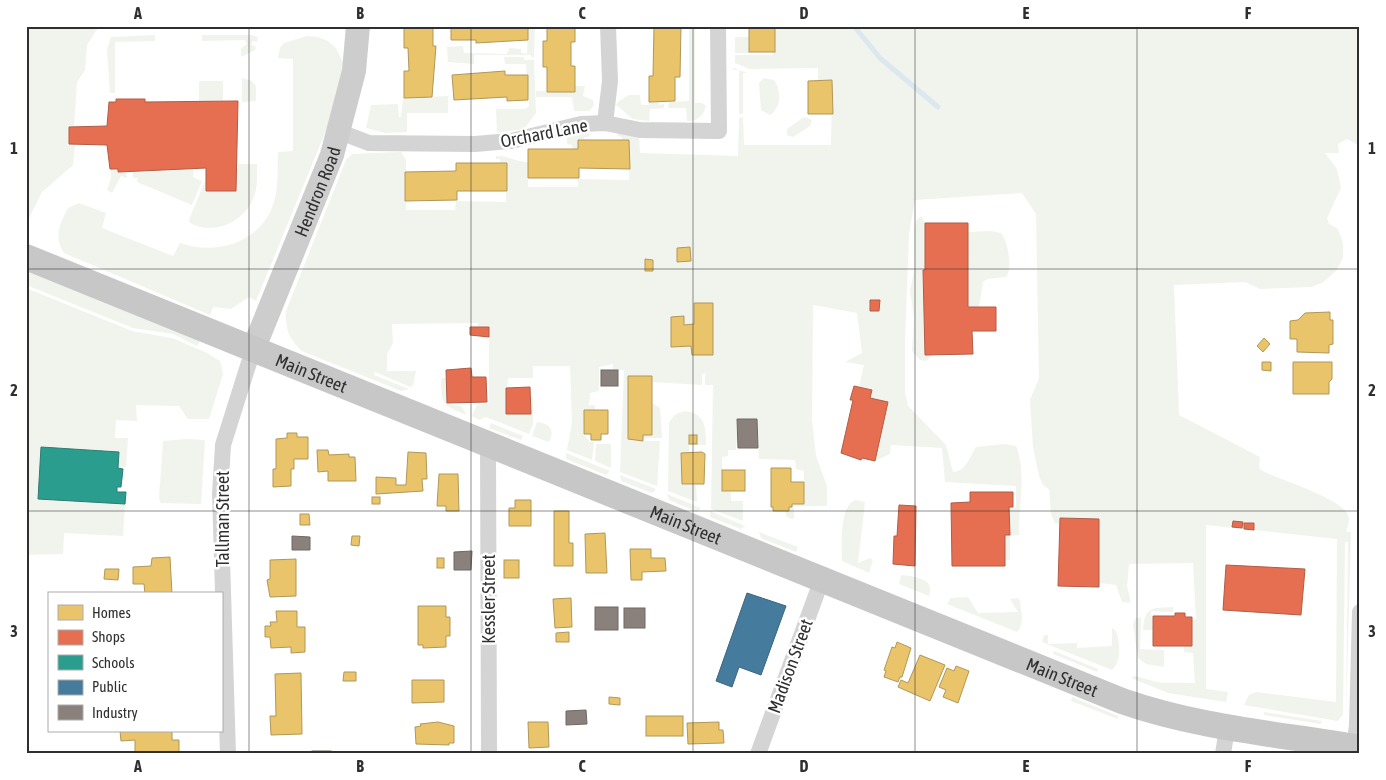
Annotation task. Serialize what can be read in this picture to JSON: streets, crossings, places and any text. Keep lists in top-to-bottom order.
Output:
{
  "streets": {
    "main road": ["Main Street"],
    "street": [
      "Orchard Lane",
      "Hendron Road",
      "Tallman Street",
      "Kessler Street",
      "Madison Street"
    ]
  },
  "crossings": [
    ["Orchard Lane", "Hendron Road"],
    ["Hendron Road", "Main Street"],
    ["Hendron Road", "Tallman Street"],
    ["Main Street", "Tallman Street"],
    ["Main Street", "Kessler Street"],
    ["Main Street", "Madison Street"]
  ],
  "legend": [
    "Homes",
    "Shops",
    "Schools",
    "Public",
    "Industry"
  ],
  "grid": {
    "columns": [
      "A",
      "B",
      "C",
      "D",
      "E",
      "F"
    ],
    "rows": ["1", "2", "3"]
  }
}
